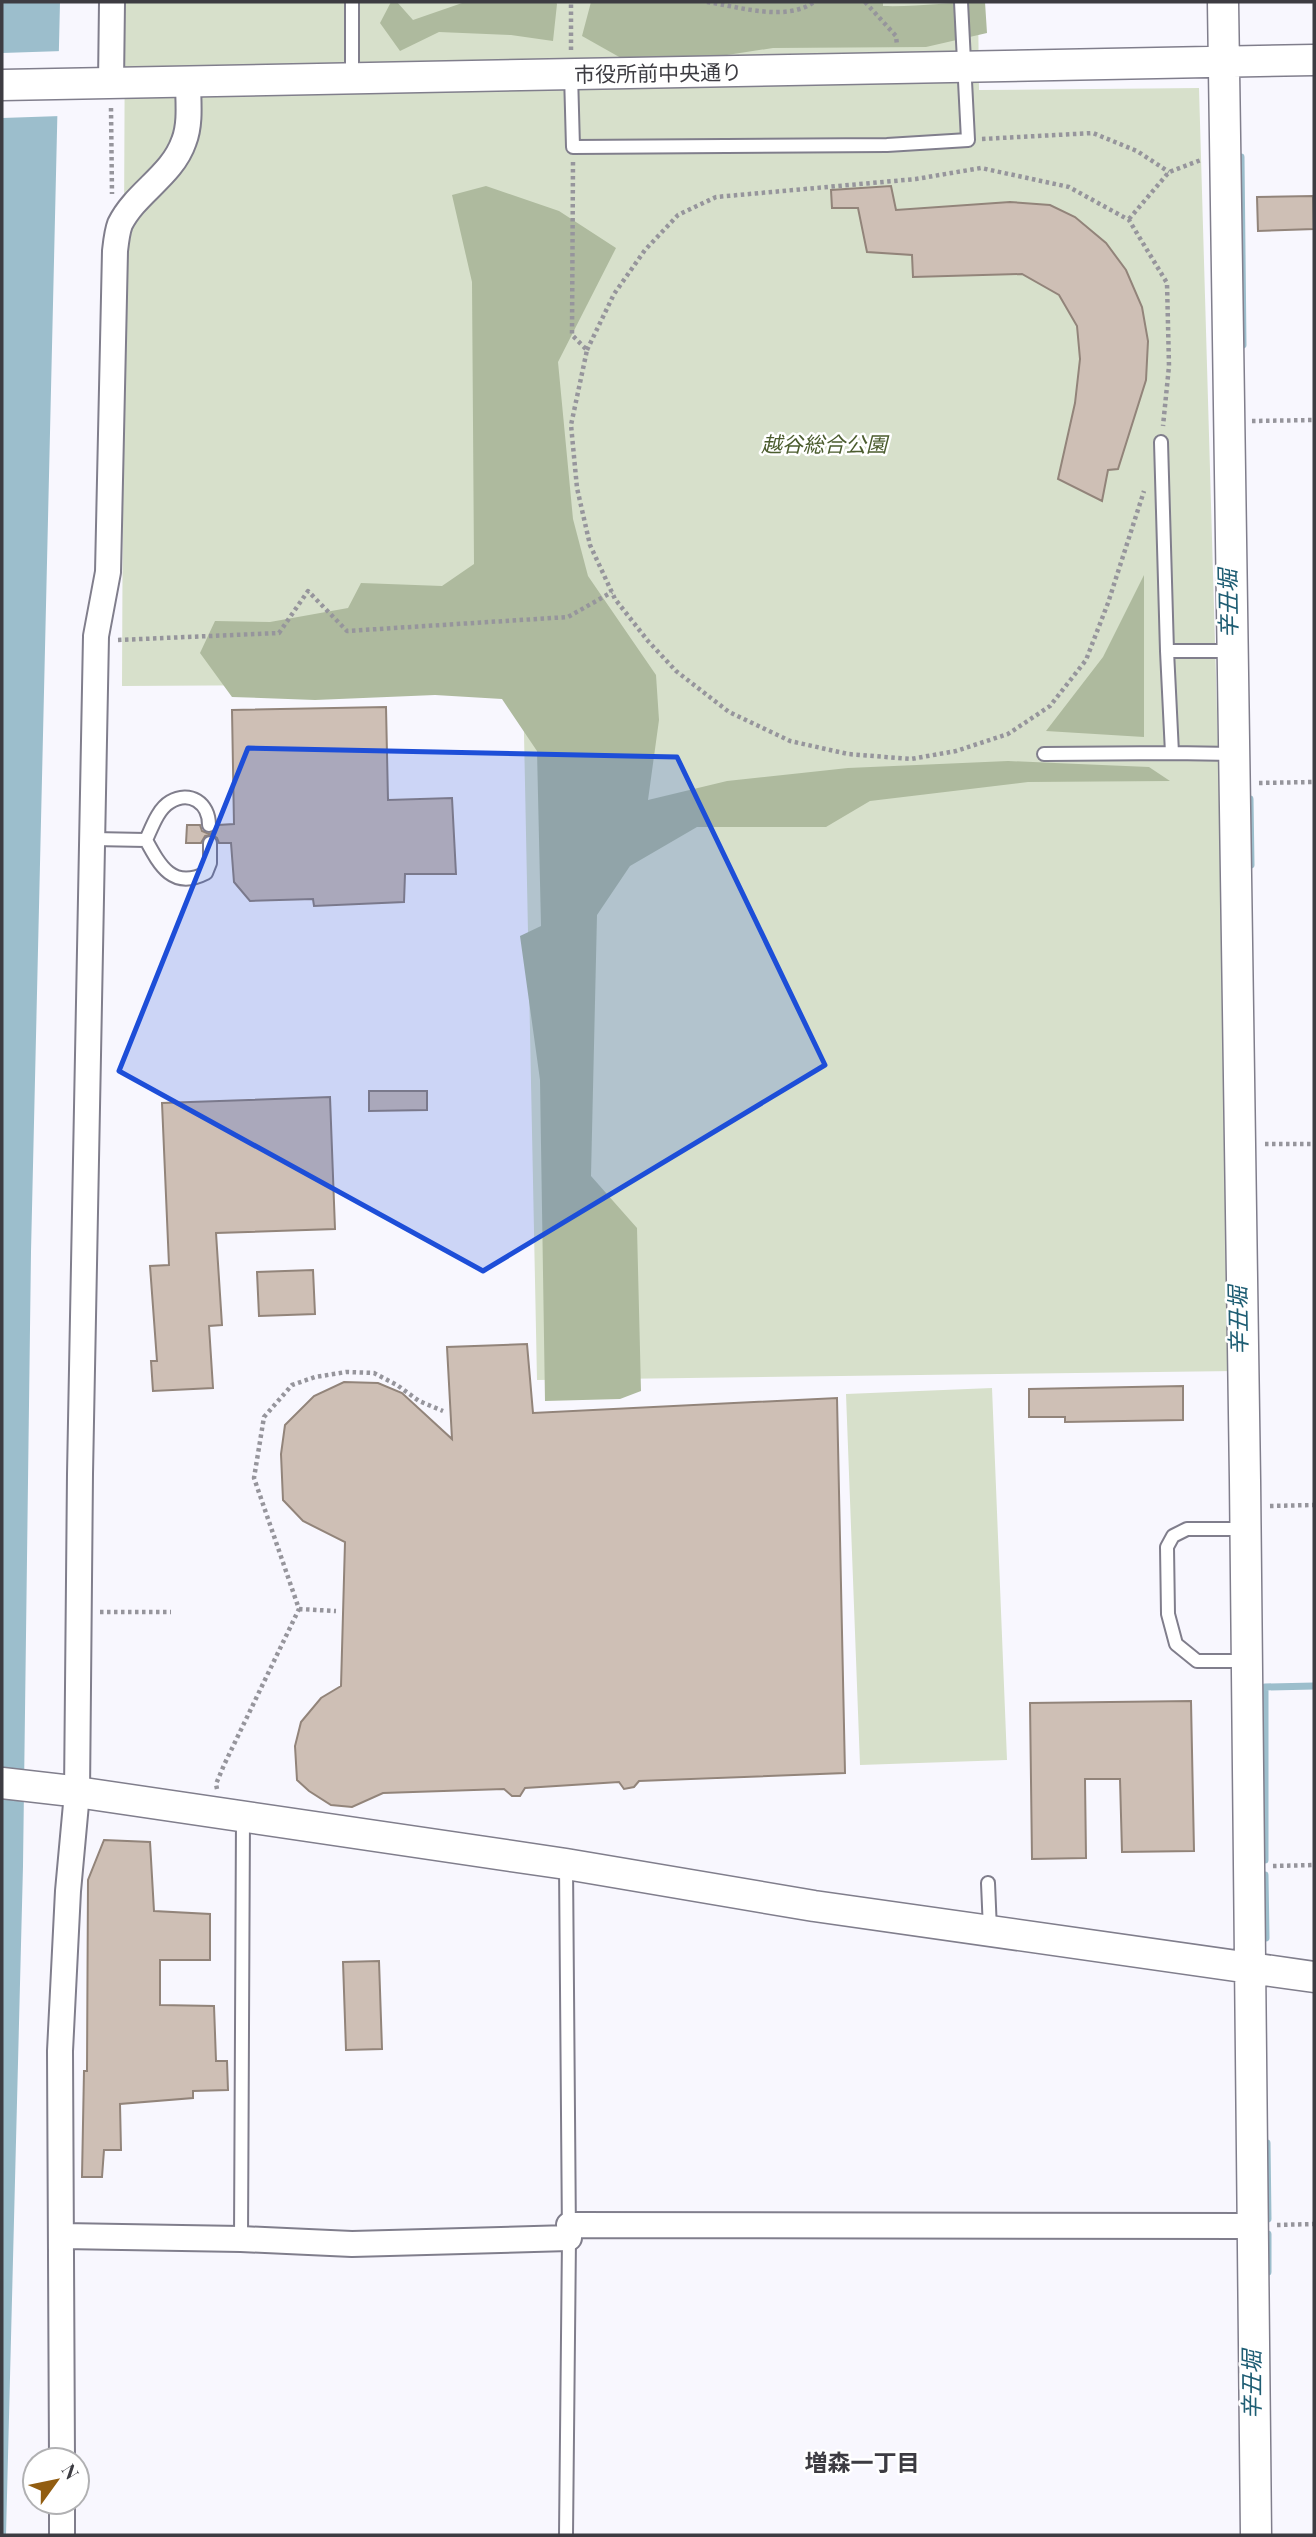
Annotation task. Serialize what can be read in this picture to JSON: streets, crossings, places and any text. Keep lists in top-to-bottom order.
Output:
{
  "streets": {
    "street": ["市役所前中央通り"]
  },
  "districts": ["増森一丁目"],
  "water": ["辛丑堀"],
  "parks": ["越谷総合公園"],
  "north": "top right"
}
